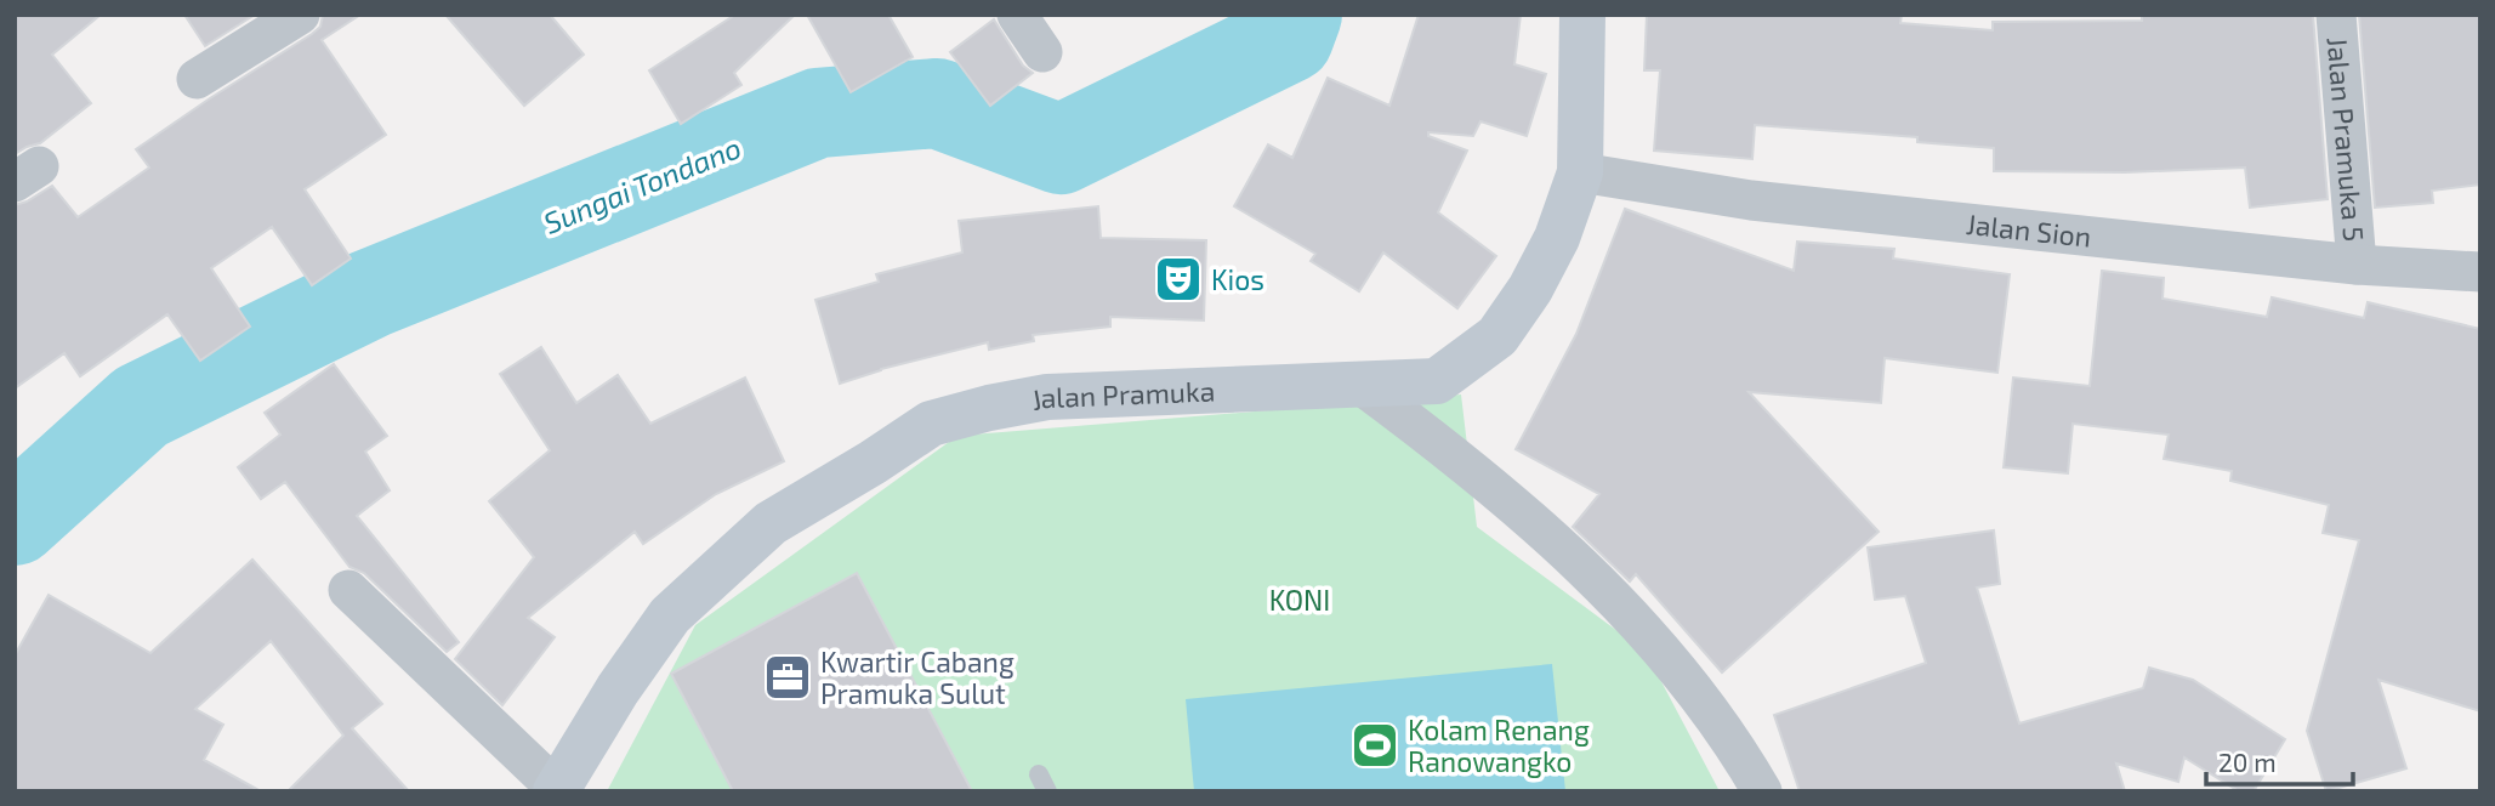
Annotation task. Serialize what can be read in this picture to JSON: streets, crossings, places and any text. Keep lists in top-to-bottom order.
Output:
{
  "streets": {
    "street": ["Jalan Pramuka 5", "Jalan Sion", "Jalan Pramuka"]
  },
  "crossings": [
    ["Jalan Pramuka 5", "Jalan Sion"],
    ["Jalan Sion", "Jalan Pramuka"]
  ],
  "water": ["Sungai Tondano"],
  "parks": ["KONI"],
  "places": {
    "theatre": ["Kios"],
    "office": ["Kwartir Cabang Pramuka Sulut"],
    "sports": ["Kolam Renang Ranowangko"]
  },
  "scale_bar": "20 m"
}
